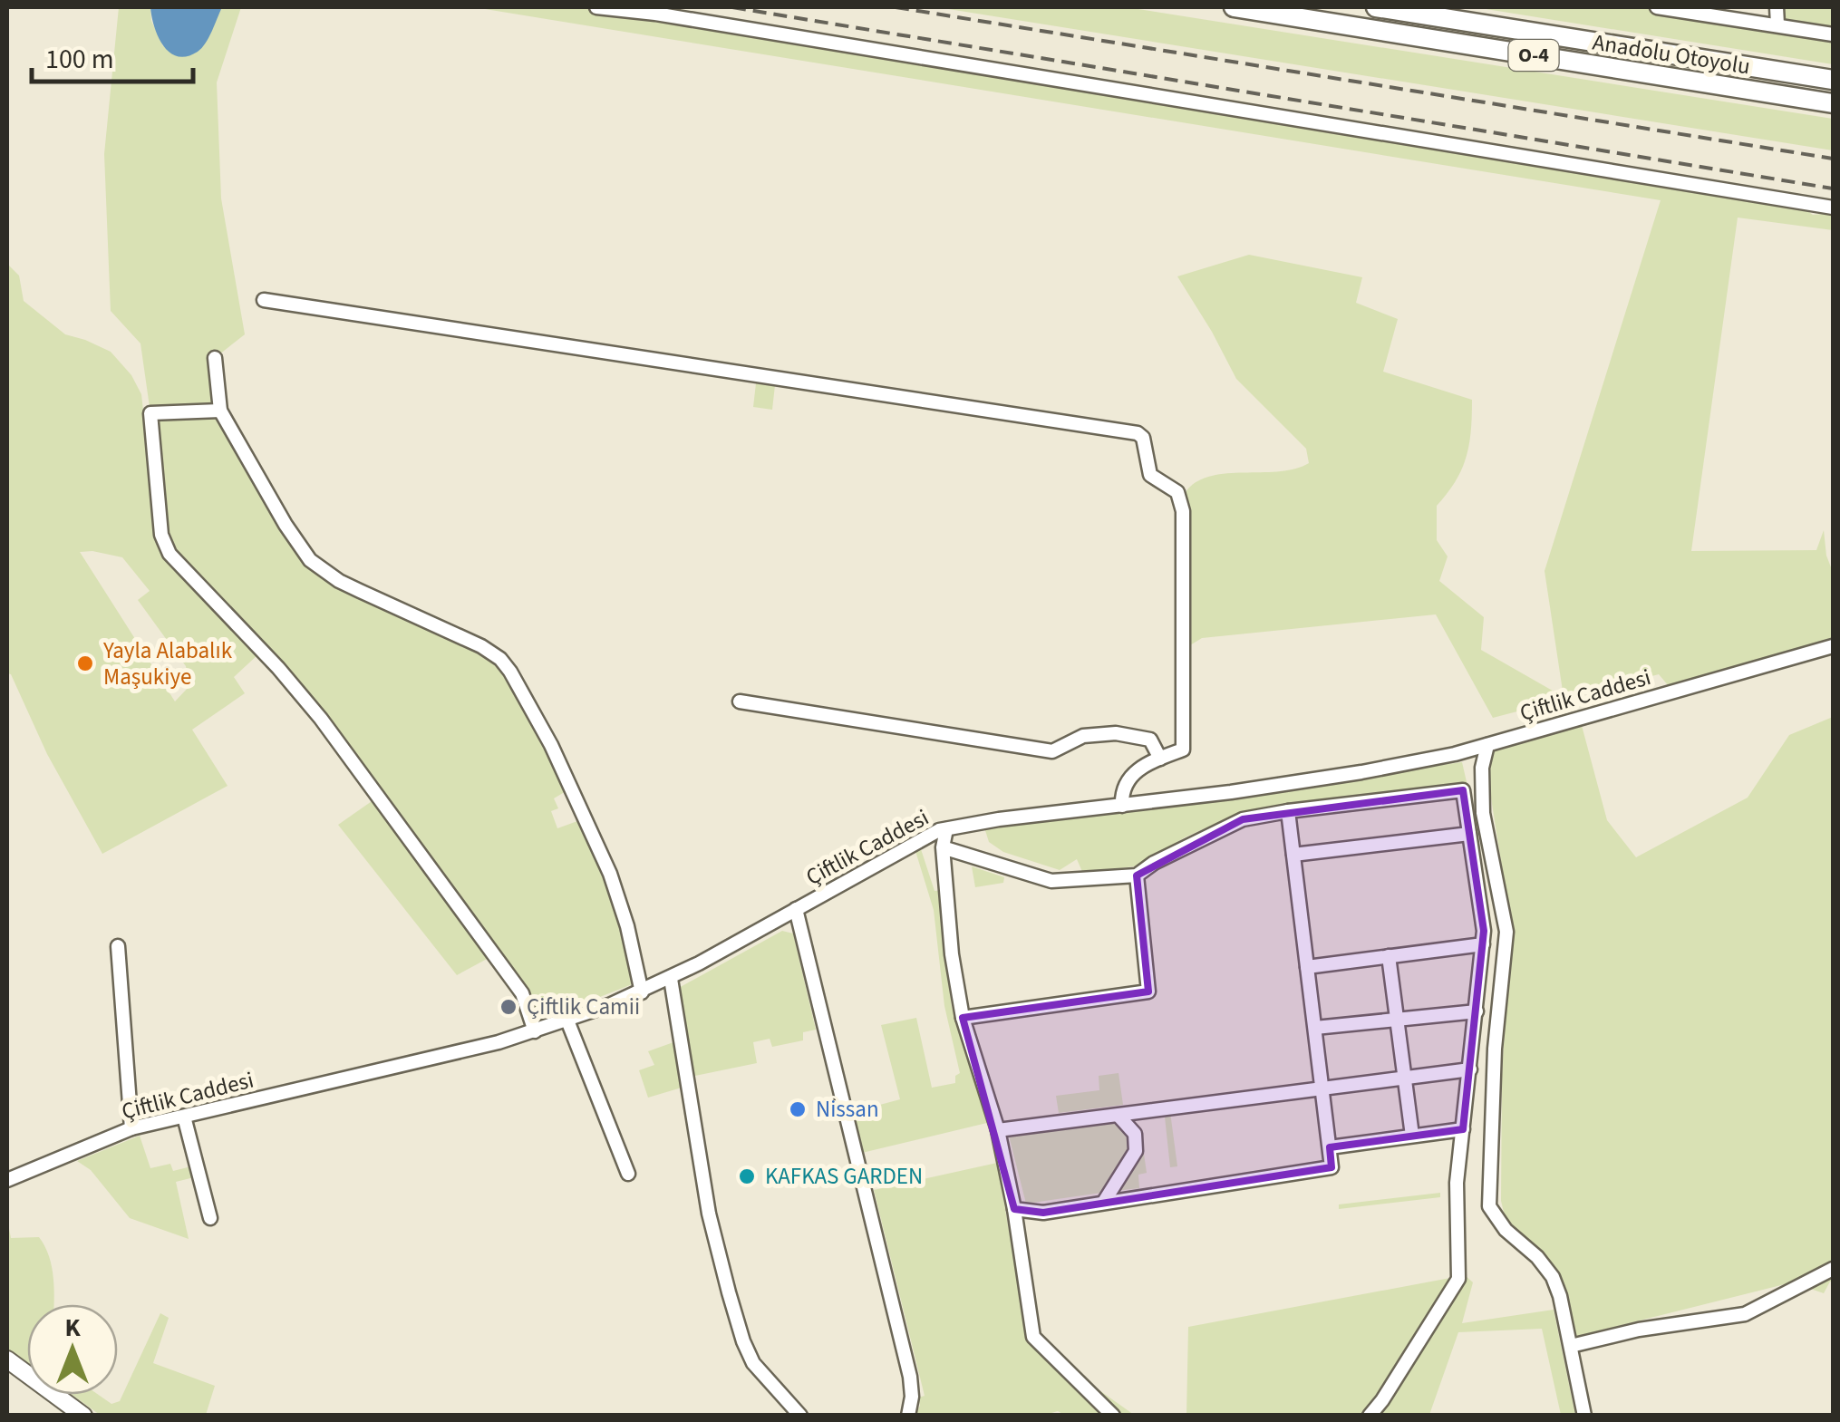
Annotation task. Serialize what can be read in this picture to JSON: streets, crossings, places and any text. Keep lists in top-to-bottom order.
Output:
{
  "streets": {
    "highway": ["Anadolu Otoyolu", "O-4"],
    "street": ["Çiftlik Caddesi"]
  },
  "places": [
    "Yayla Alabalık Maşukiye",
    "Çiftlik Camii",
    "Nissan",
    "KAFKAS GARDEN"
  ],
  "scale_bar": "100 m",
  "north": "top"
}
